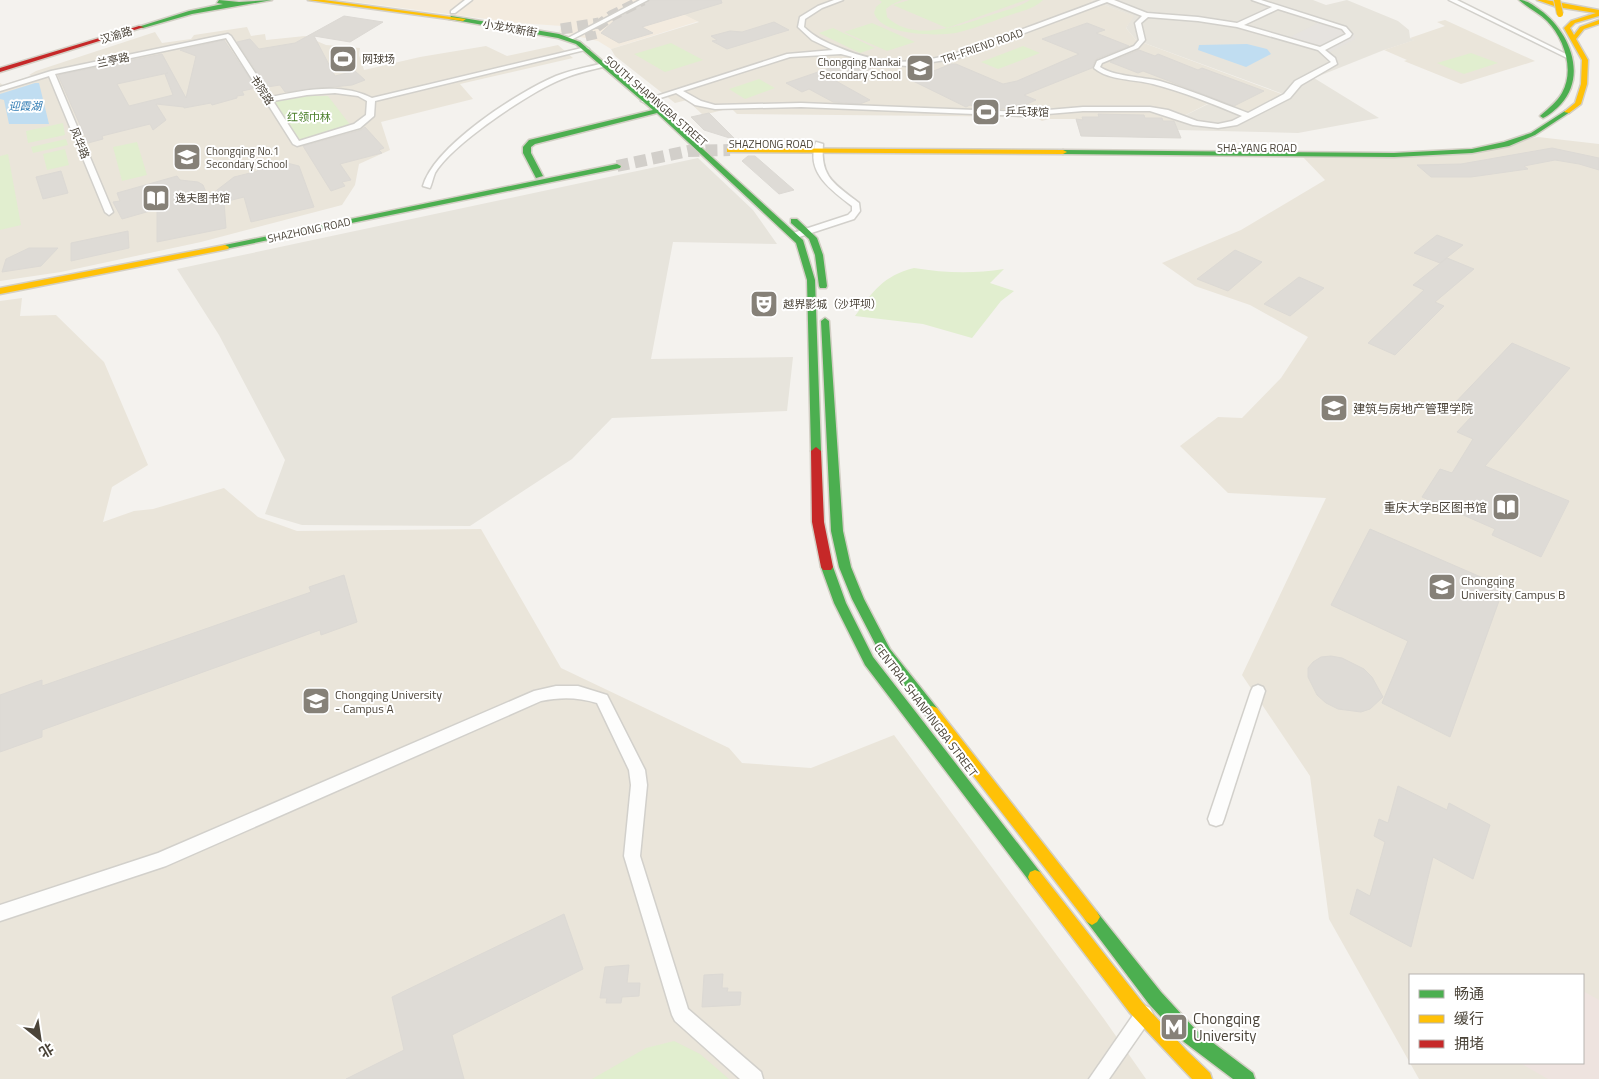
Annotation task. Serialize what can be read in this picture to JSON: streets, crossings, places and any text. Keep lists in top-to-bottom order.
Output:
{
  "streets": {
    "main road": [
      "小龙坎新街",
      "汉渝路",
      "SOUTH SHAPINGBA STREET",
      "SHAZHONG ROAD",
      "SHA-YANG ROAD",
      "CENTRAL SHANPINGBA STREET"
    ],
    "street": [
      "TRI-FRIEND ROAD",
      "兰亭路",
      "书院路",
      "风华路"
    ]
  },
  "crossings": [
    ["小龙坎新街", "SOUTH SHAPINGBA STREET"],
    ["兰亭路", "书院路"],
    ["兰亭路", "风华路"],
    ["SOUTH SHAPINGBA STREET", "CENTRAL SHANPINGBA STREET"],
    ["SHAZHONG ROAD", "SHA-YANG ROAD"]
  ],
  "water": ["迎霞湖"],
  "parks": ["红领巾林"],
  "places": {
    "sports": ["网球场", "乒乓球馆"],
    "school or university": [
      "Chongqing Nankai Secondary School",
      "Chongqing No.1 Secondary School",
      "建筑与房地产管理学院",
      "Chongqing University Campus B",
      "Chongqing University - Campus A"
    ],
    "library": ["逸夫图书馆", "重庆大学B区图书馆"],
    "theatre": ["越界影城（沙坪坝）"],
    "metro station": ["Chongqing University"]
  },
  "legend": ["畅通", "缓行", "拥堵"],
  "north": "bottom right"
}
